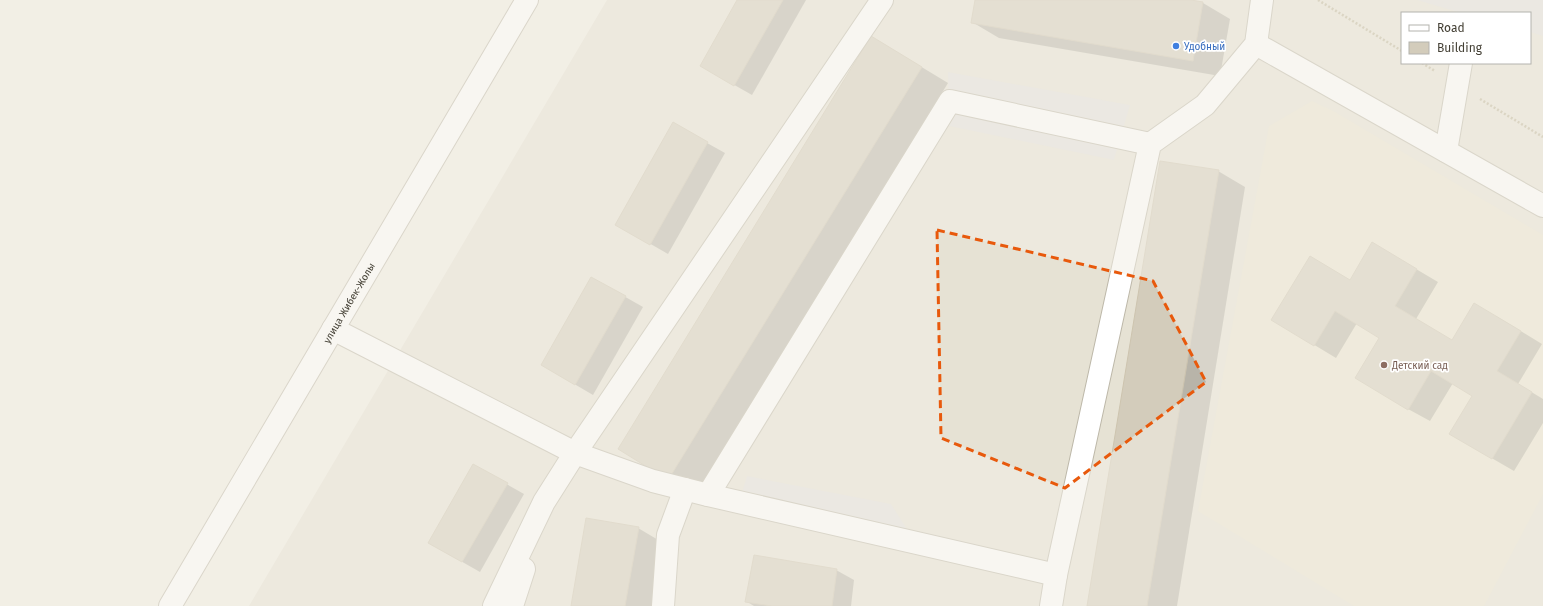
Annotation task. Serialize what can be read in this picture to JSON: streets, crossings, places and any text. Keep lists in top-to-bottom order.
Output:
{
  "streets": {
    "street": ["улица Жибек-Жолы"]
  },
  "places": ["Удобный", "Детский сад"],
  "legend": ["Road", "Building"]
}
